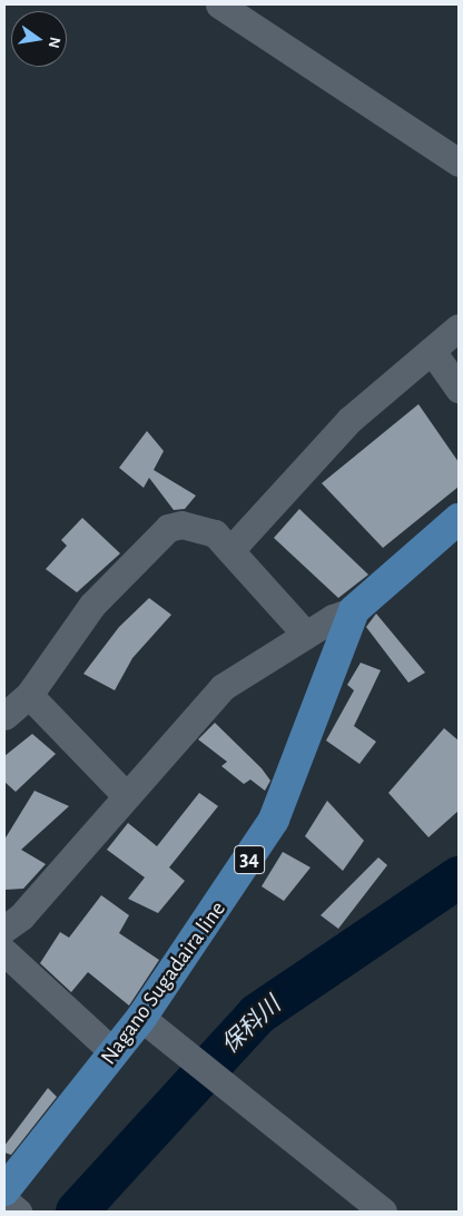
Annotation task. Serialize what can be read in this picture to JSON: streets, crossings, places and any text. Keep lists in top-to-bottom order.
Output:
{
  "streets": {
    "main road": ["34", "Nagano Sugadaira line"]
  },
  "water": ["保科川"],
  "north": "right"
}
